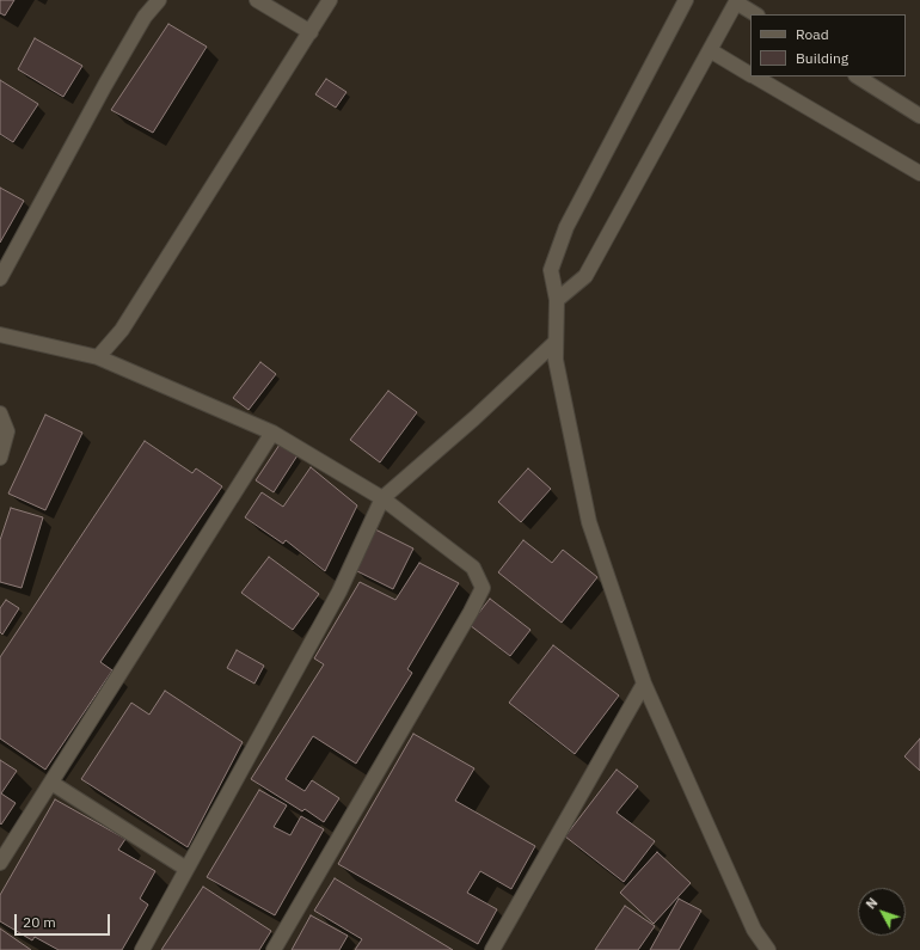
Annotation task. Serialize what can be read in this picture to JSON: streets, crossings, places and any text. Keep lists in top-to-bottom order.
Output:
{
  "legend": ["Road", "Building"],
  "scale_bar": "20 m",
  "north": "top left"
}
